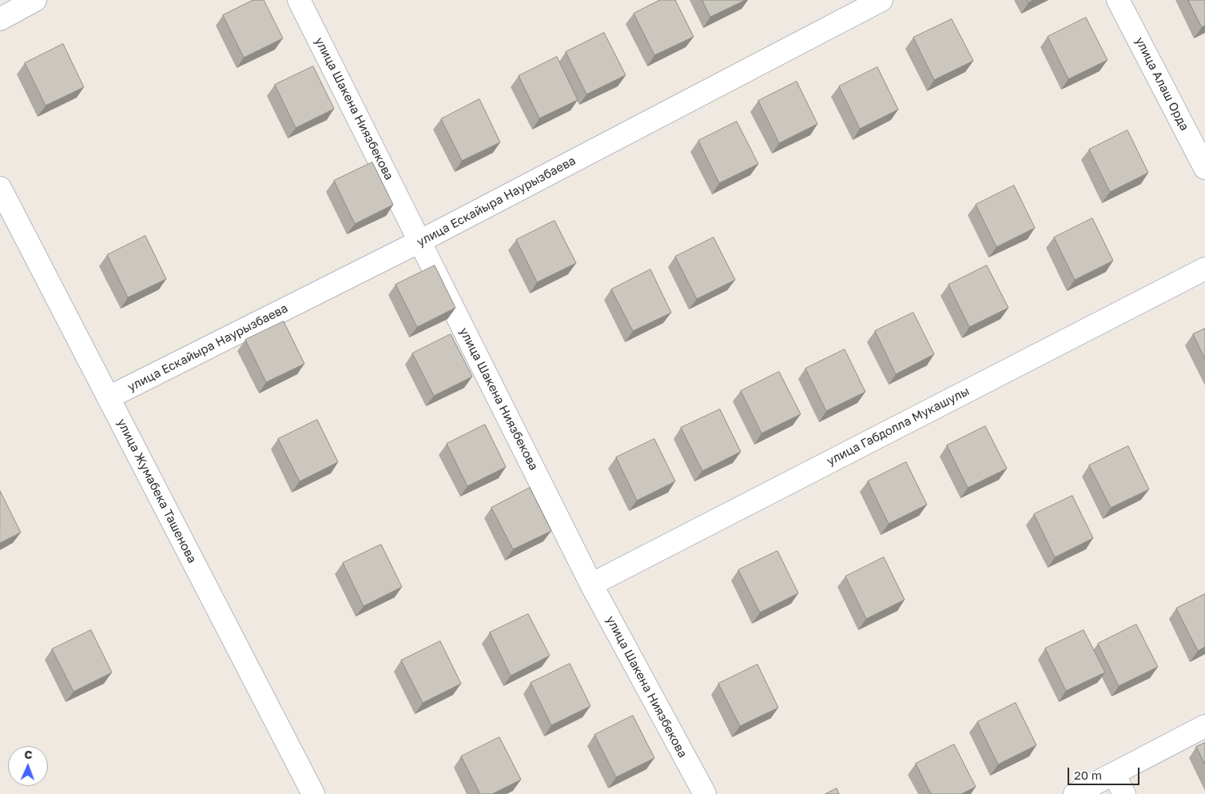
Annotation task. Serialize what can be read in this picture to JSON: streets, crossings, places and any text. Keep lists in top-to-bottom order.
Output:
{
  "streets": {
    "street": [
      "улица Алаш Орда",
      "улица Шакена Ниязбекова",
      "улица Ескайыра Наурызбаева",
      "улица Габдолла Мукашулы",
      "улица Жумабека Ташенова"
    ]
  },
  "crossings": [
    ["улица Шакена Ниязбекова", "улица Ескайыра Наурызбаева"],
    ["улица Шакена Ниязбекова", "улица Габдолла Мукашулы"],
    ["улица Ескайыра Наурызбаева", "улица Жумабека Ташенова"]
  ],
  "scale_bar": "20 m",
  "north": "top"
}
